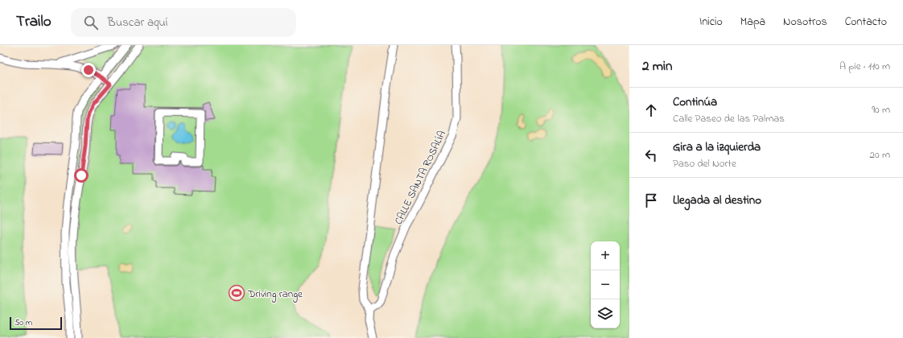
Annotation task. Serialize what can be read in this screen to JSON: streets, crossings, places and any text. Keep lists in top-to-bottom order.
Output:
{
  "streets": {
    "street": ["CALLE SANTA ROSALÍA"]
  },
  "places": {
    "sports": ["Driving range"]
  },
  "scale_bar": "50 m",
  "page": {
    "header": "Trailo",
    "search": "Buscar aquí",
    "nav": [
      "Inicio",
      "Mapa",
      "Nosotros",
      "Contacto"
    ],
    "heading": ["2 min", "A pie · 110 m"],
    "list": [
      ["Continúa", "Calle Paseo de las Palmas", "90 m"],
      ["Gira a la izquierda", "Paso del Norte", "20 m"],
      "Llegada al destino"
    ],
    "map_buttons": ["+", "−"],
    "scale": "50 m"
  }
}
